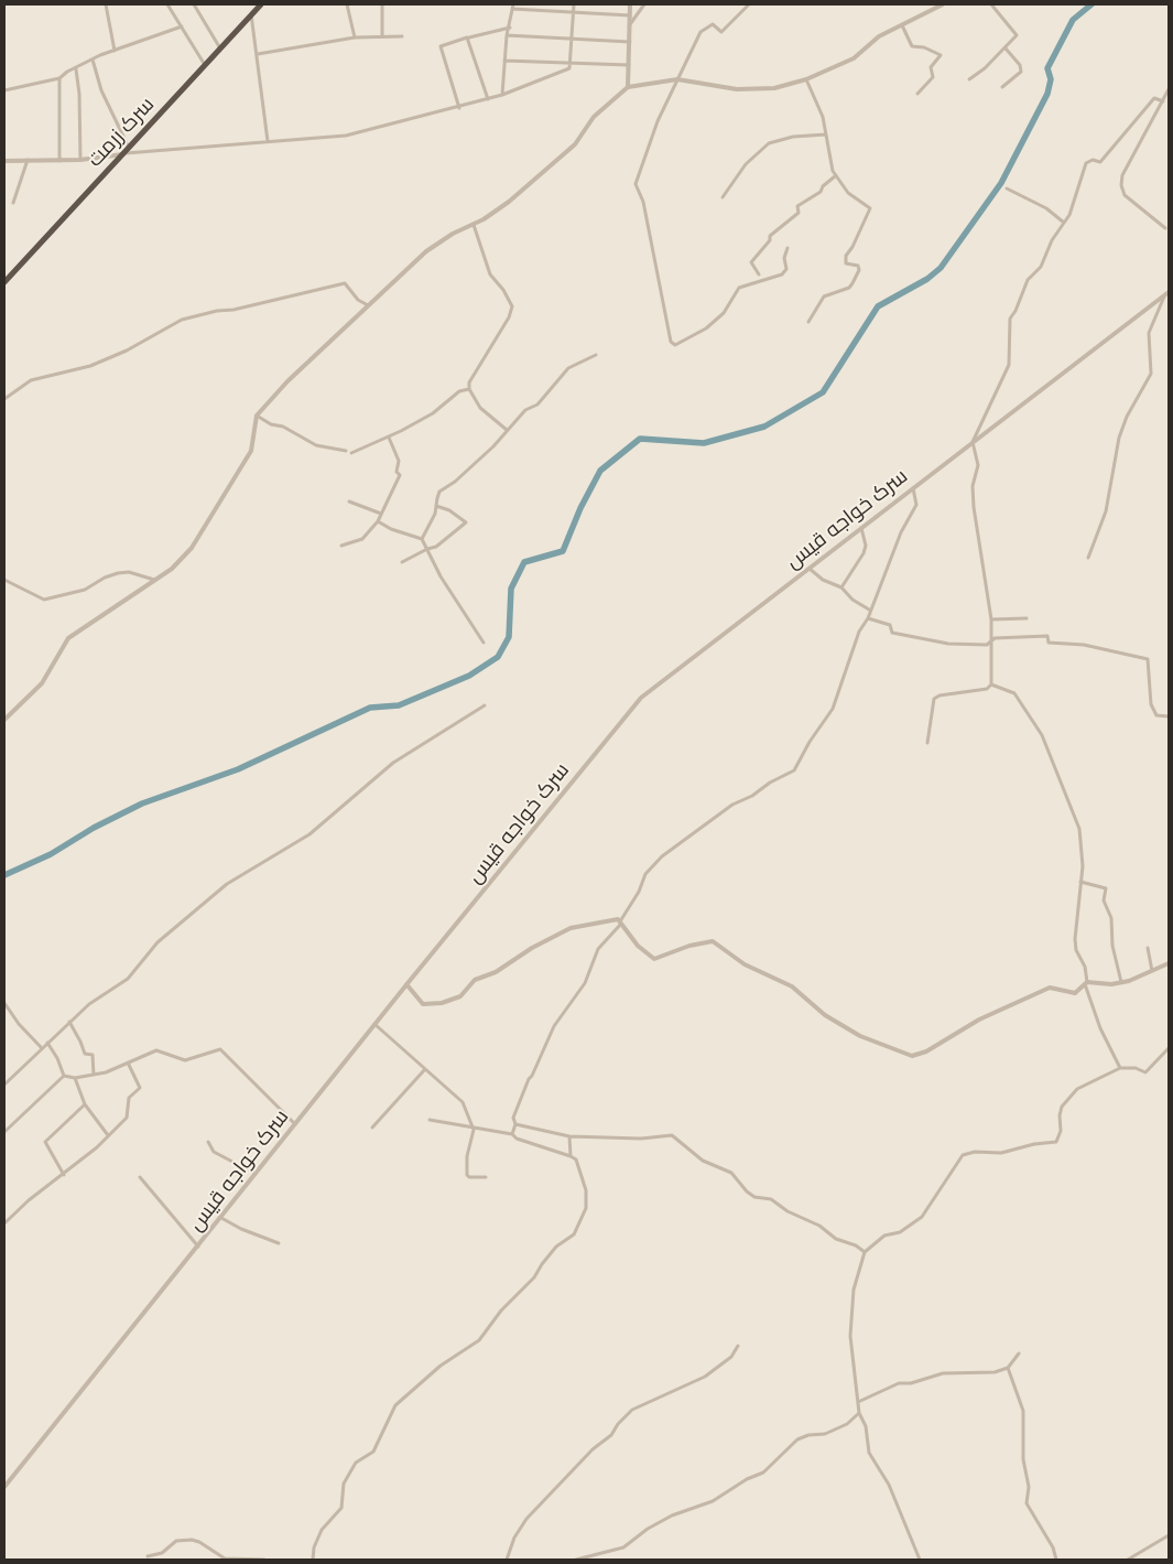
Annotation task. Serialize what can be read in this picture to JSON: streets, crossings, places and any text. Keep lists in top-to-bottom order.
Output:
{
  "streets": {
    "highway": ["سرک زرمت"],
    "street": ["سرک خواجه قیس"]
  }
}
